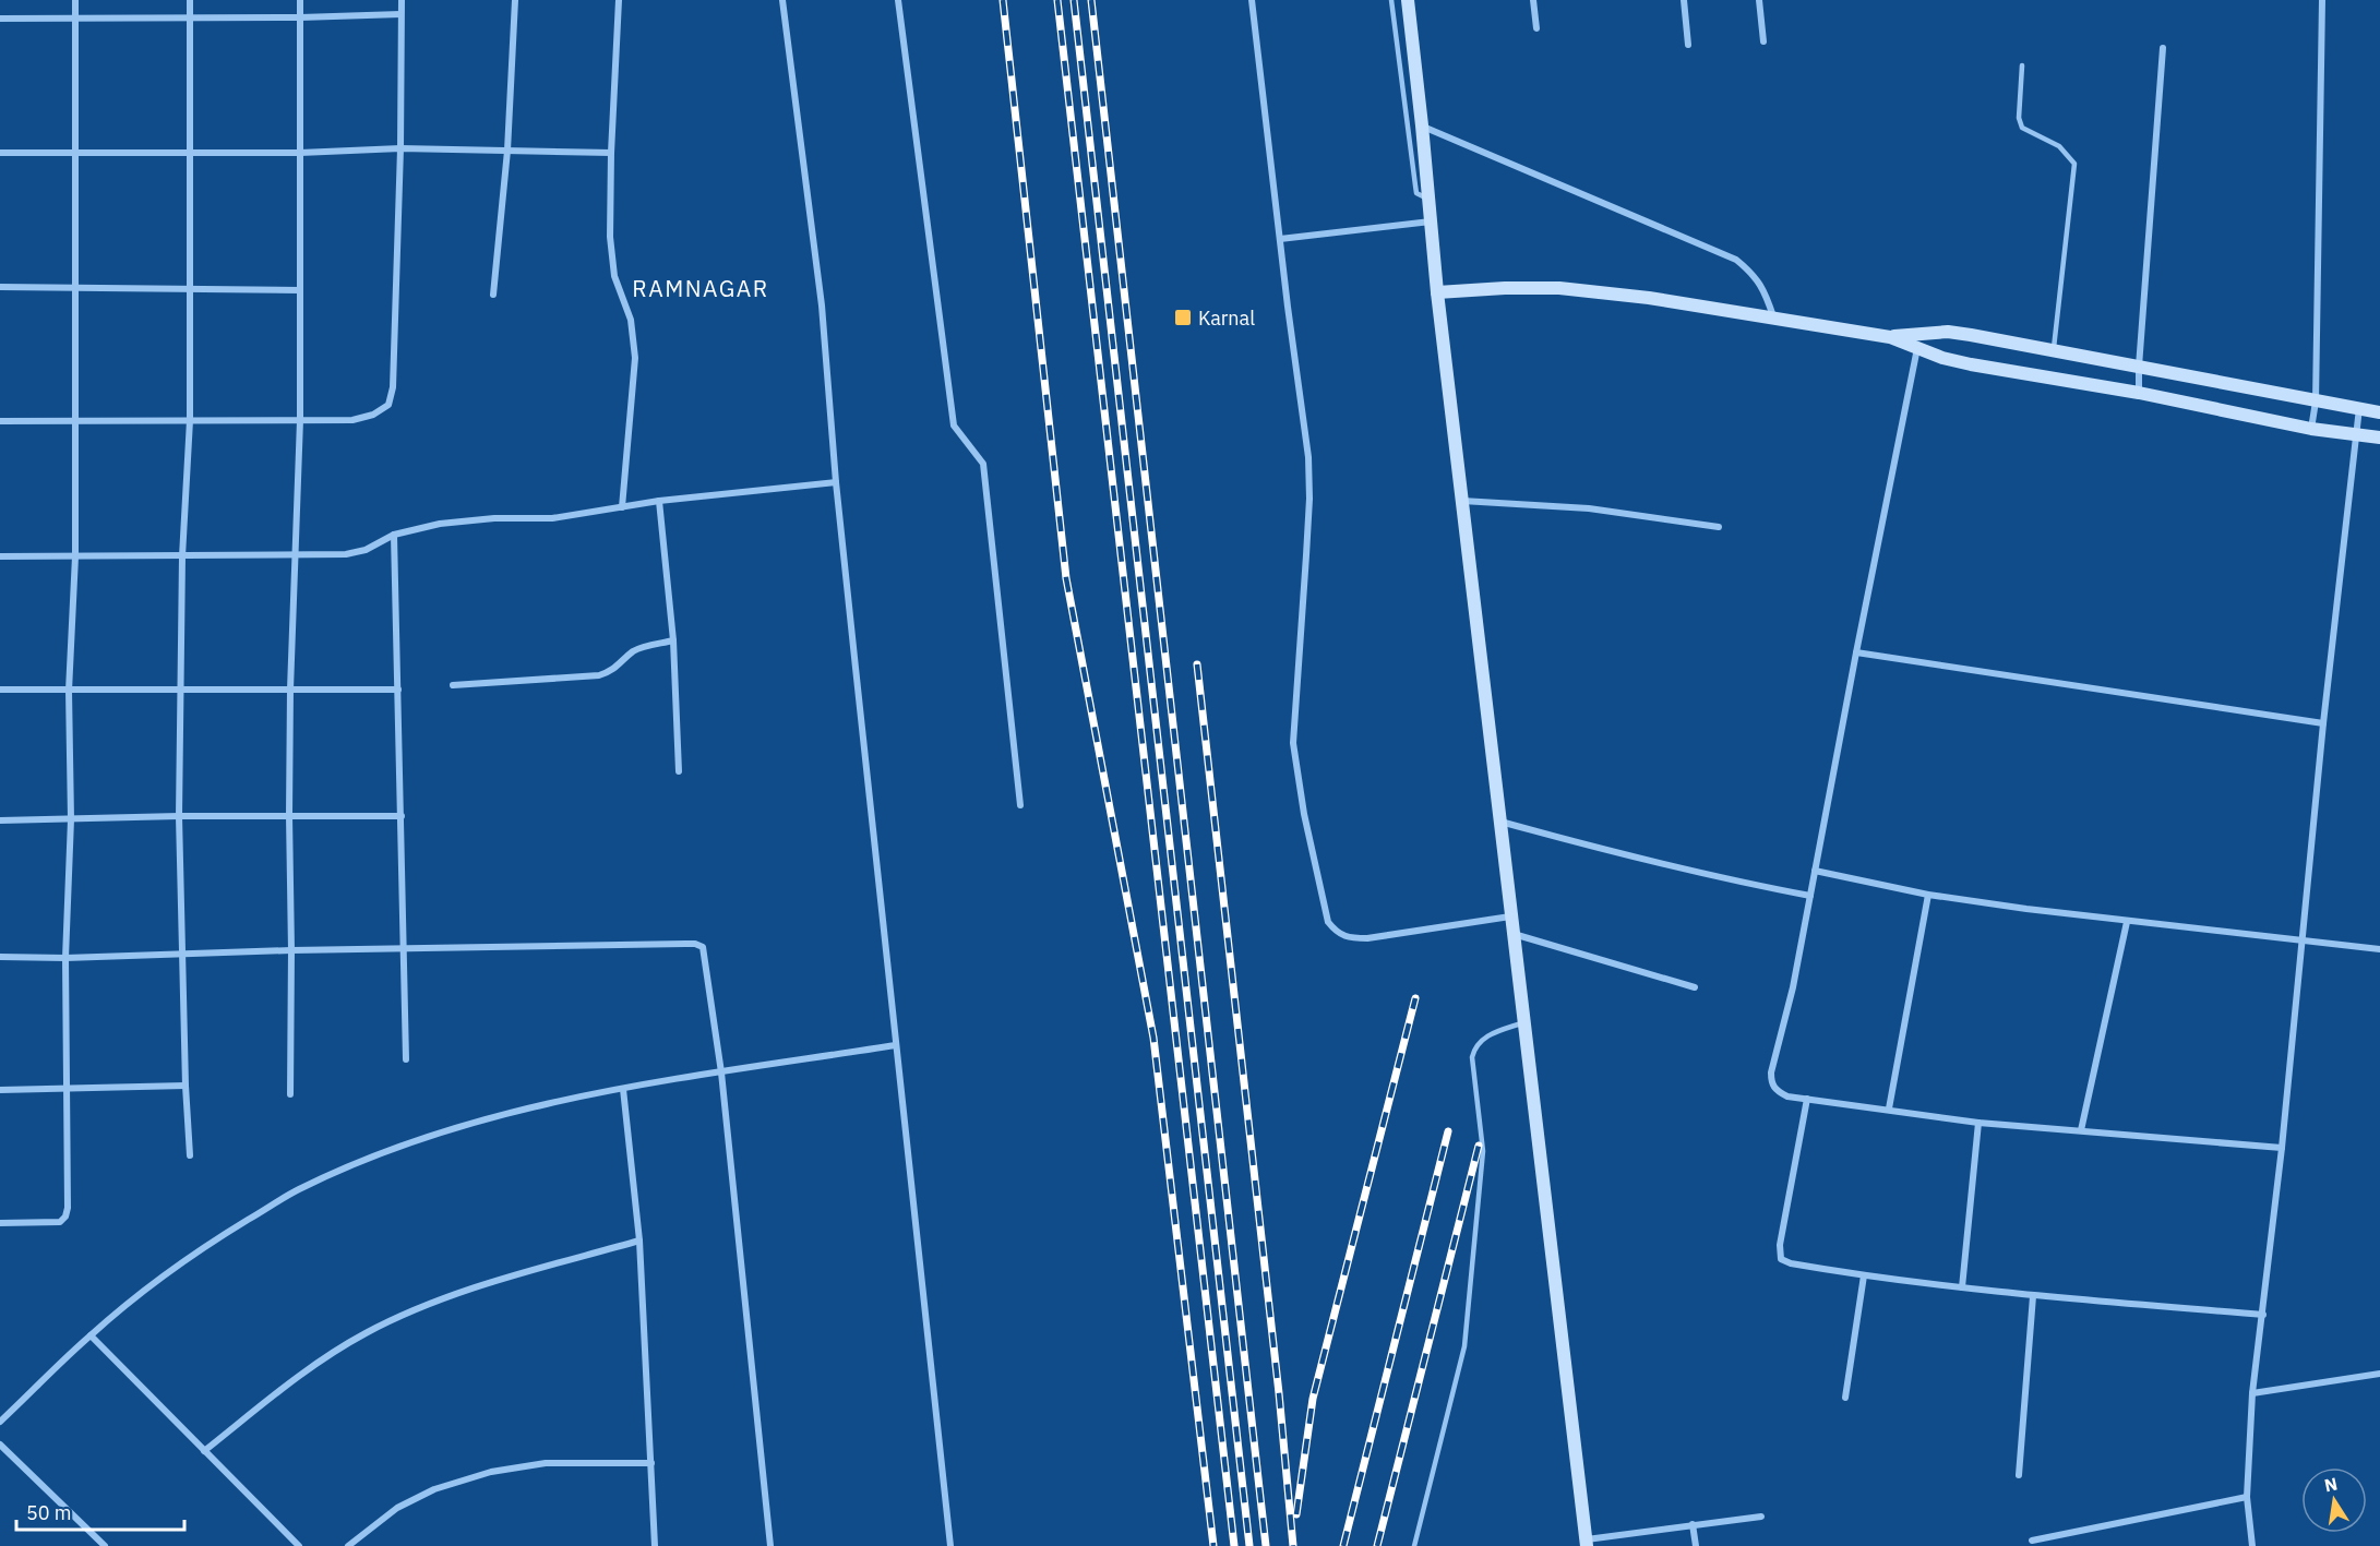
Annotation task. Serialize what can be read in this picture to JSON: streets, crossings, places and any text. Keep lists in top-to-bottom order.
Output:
{
  "districts": ["RAMNAGAR"],
  "places": {
    "transit": ["Karnal"]
  },
  "scale_bar": "50 m",
  "north": "top"
}
